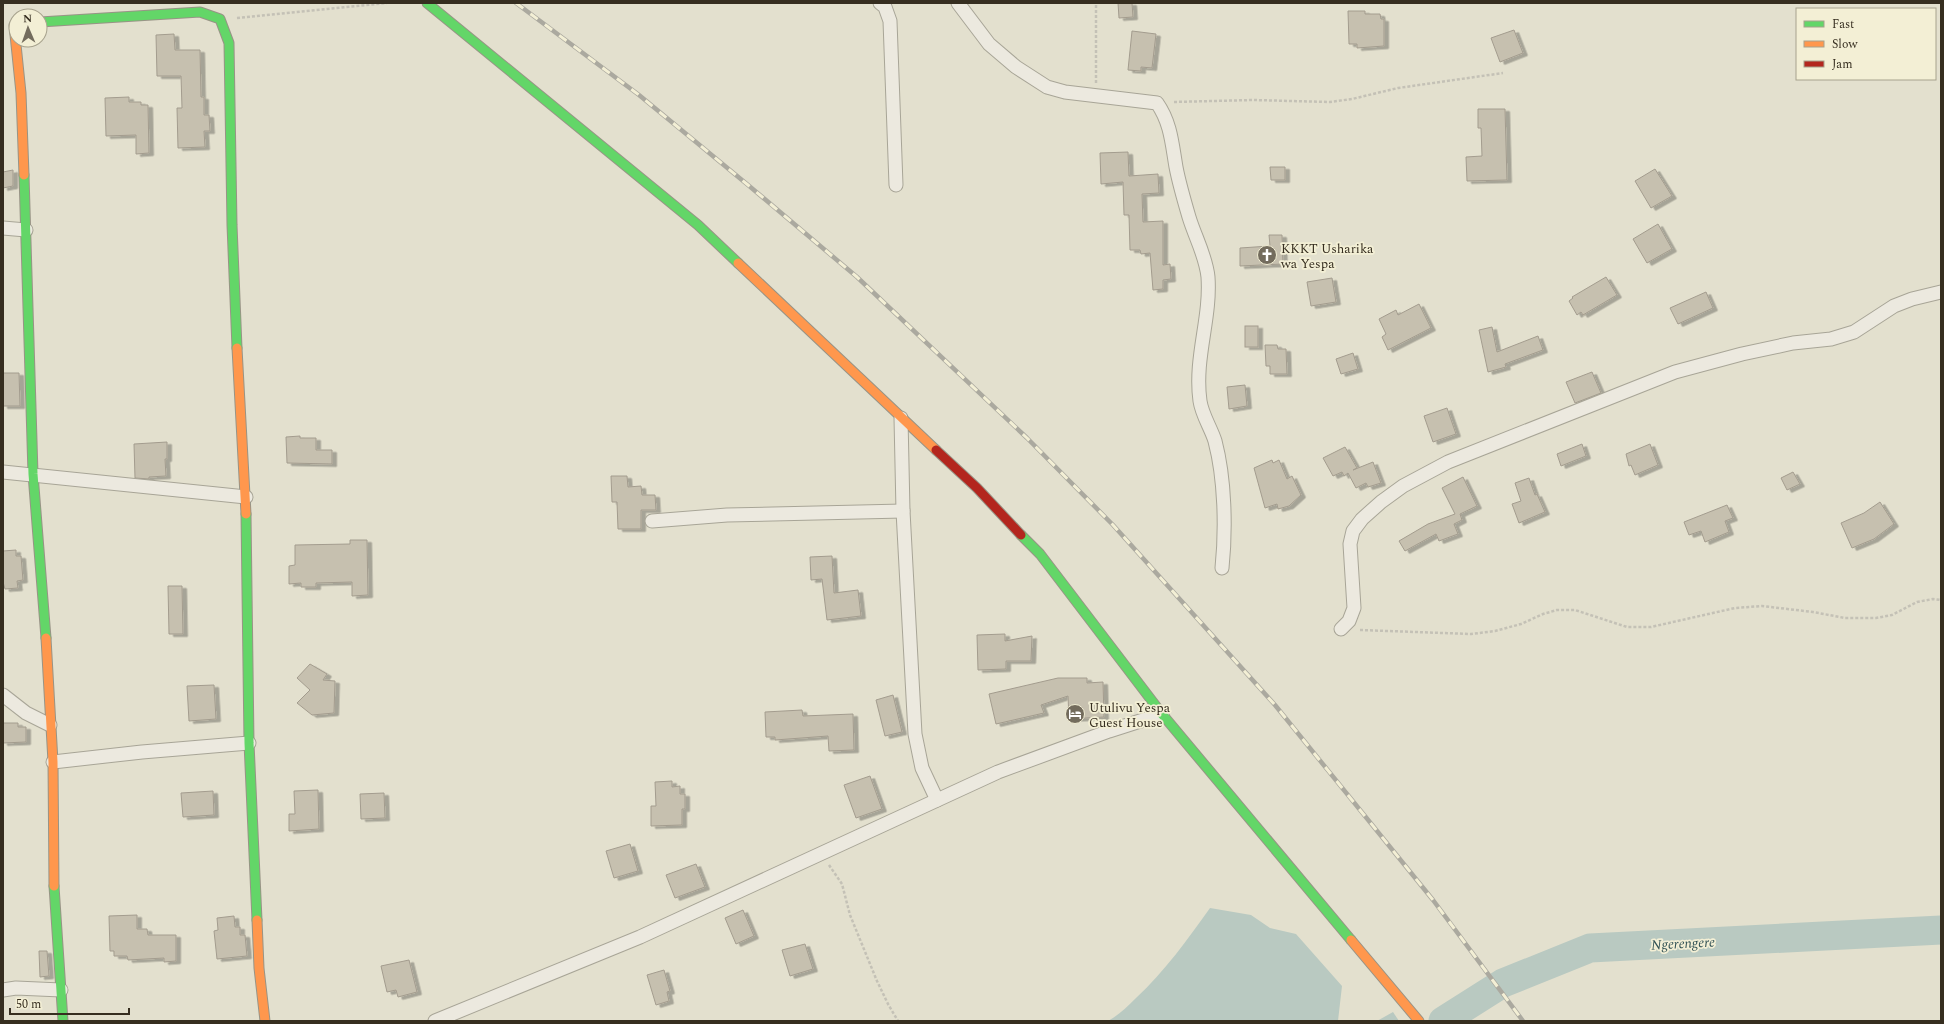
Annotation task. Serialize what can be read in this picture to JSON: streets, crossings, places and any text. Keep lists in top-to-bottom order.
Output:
{
  "water": ["Ngerengere"],
  "places": {
    "church": ["KKKT Usharika wa Yespa"],
    "hotel": ["Utulivu Yespa Guest House"]
  },
  "legend": ["Fast", "Slow", "Jam"],
  "scale_bar": "50 m",
  "north": "top"
}
